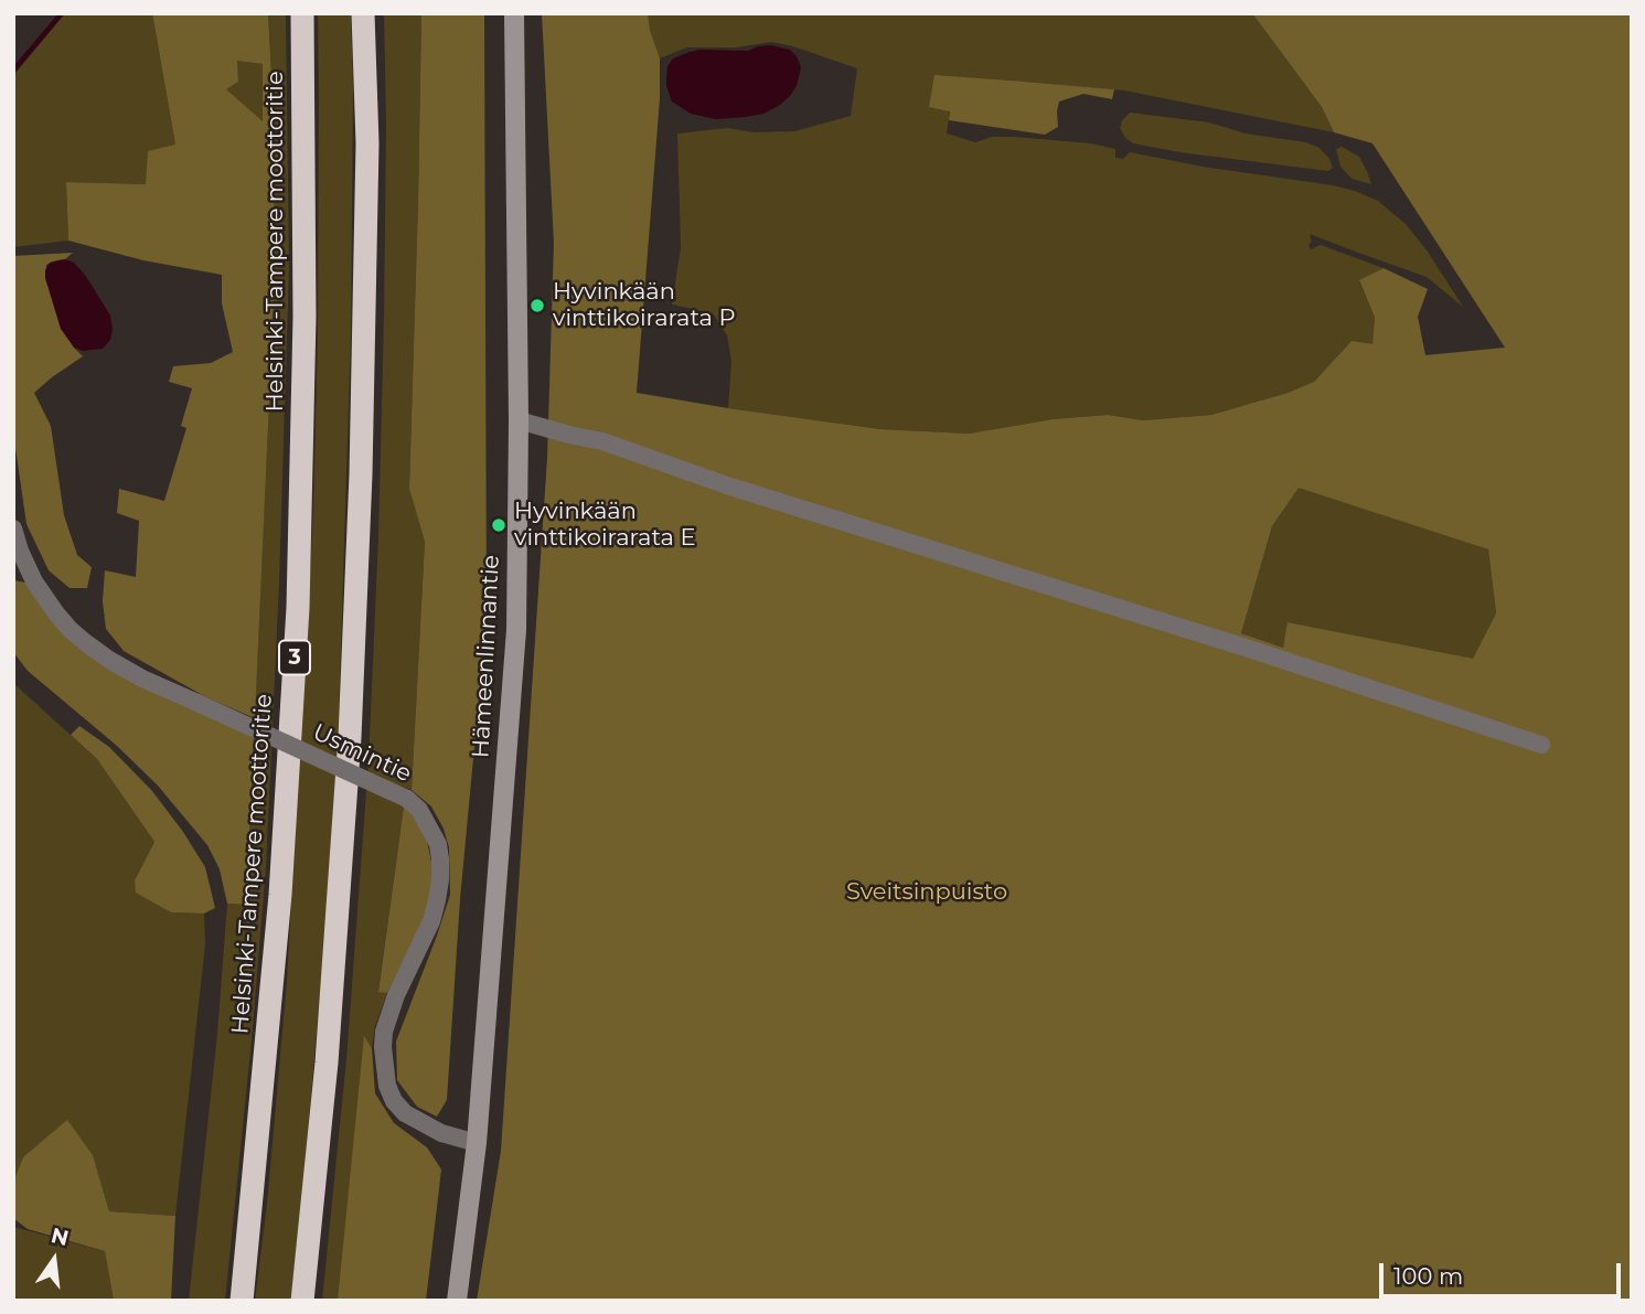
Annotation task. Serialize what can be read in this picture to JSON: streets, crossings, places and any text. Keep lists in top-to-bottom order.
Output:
{
  "streets": {
    "highway": ["Helsinki-Tampere moottoritie", "3"],
    "main road": ["Hämeenlinnantie"],
    "street": ["Usmintie"]
  },
  "crossings": [
    ["Hämeenlinnantie", "Usmintie"]
  ],
  "parks": ["Sveitsinpuisto"],
  "places": ["Hyvinkään vinttikoirarata P", "Hyvinkään vinttikoirarata E"],
  "scale_bar": "100 m",
  "north": "top"
}
